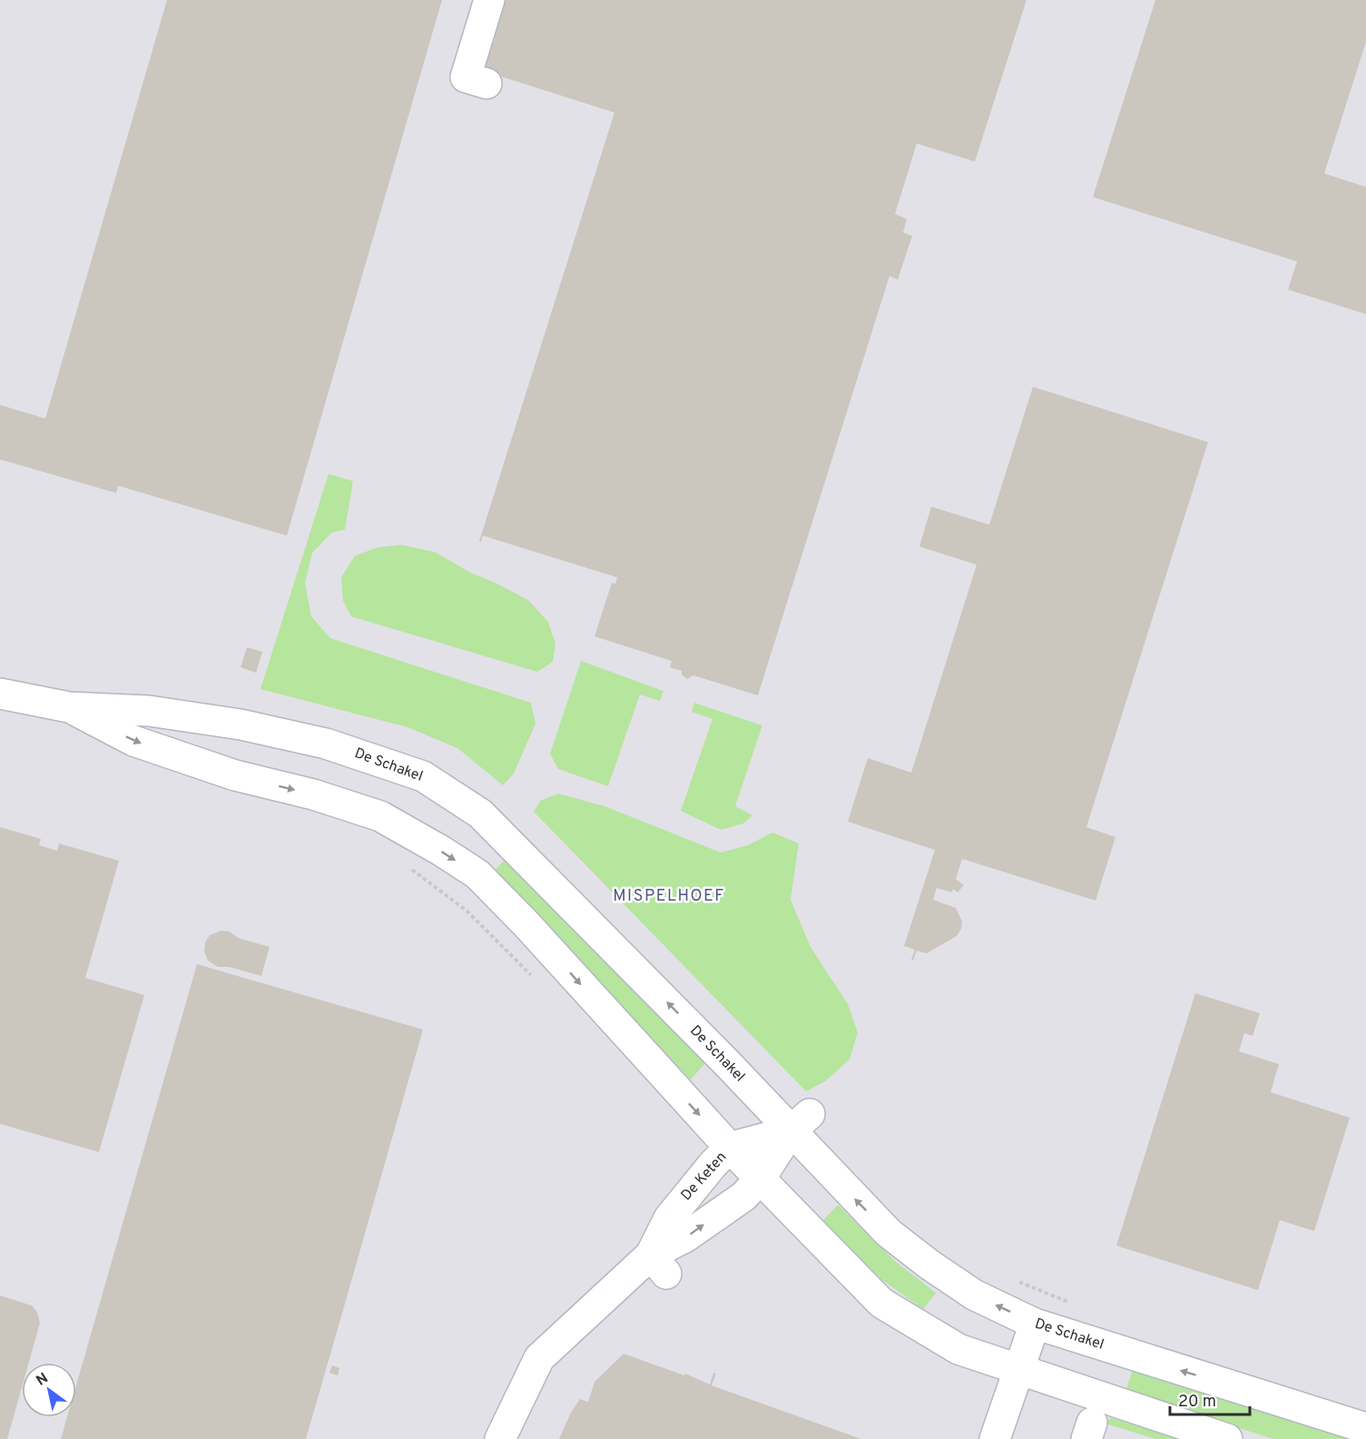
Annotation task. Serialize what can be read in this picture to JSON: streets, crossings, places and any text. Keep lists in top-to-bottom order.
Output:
{
  "streets": {
    "street": ["De Schakel", "De Keten"]
  },
  "crossings": [
    ["De Schakel", "De Keten"]
  ],
  "districts": ["MISPELHOEF"],
  "scale_bar": "20 m",
  "north": "top left"
}
